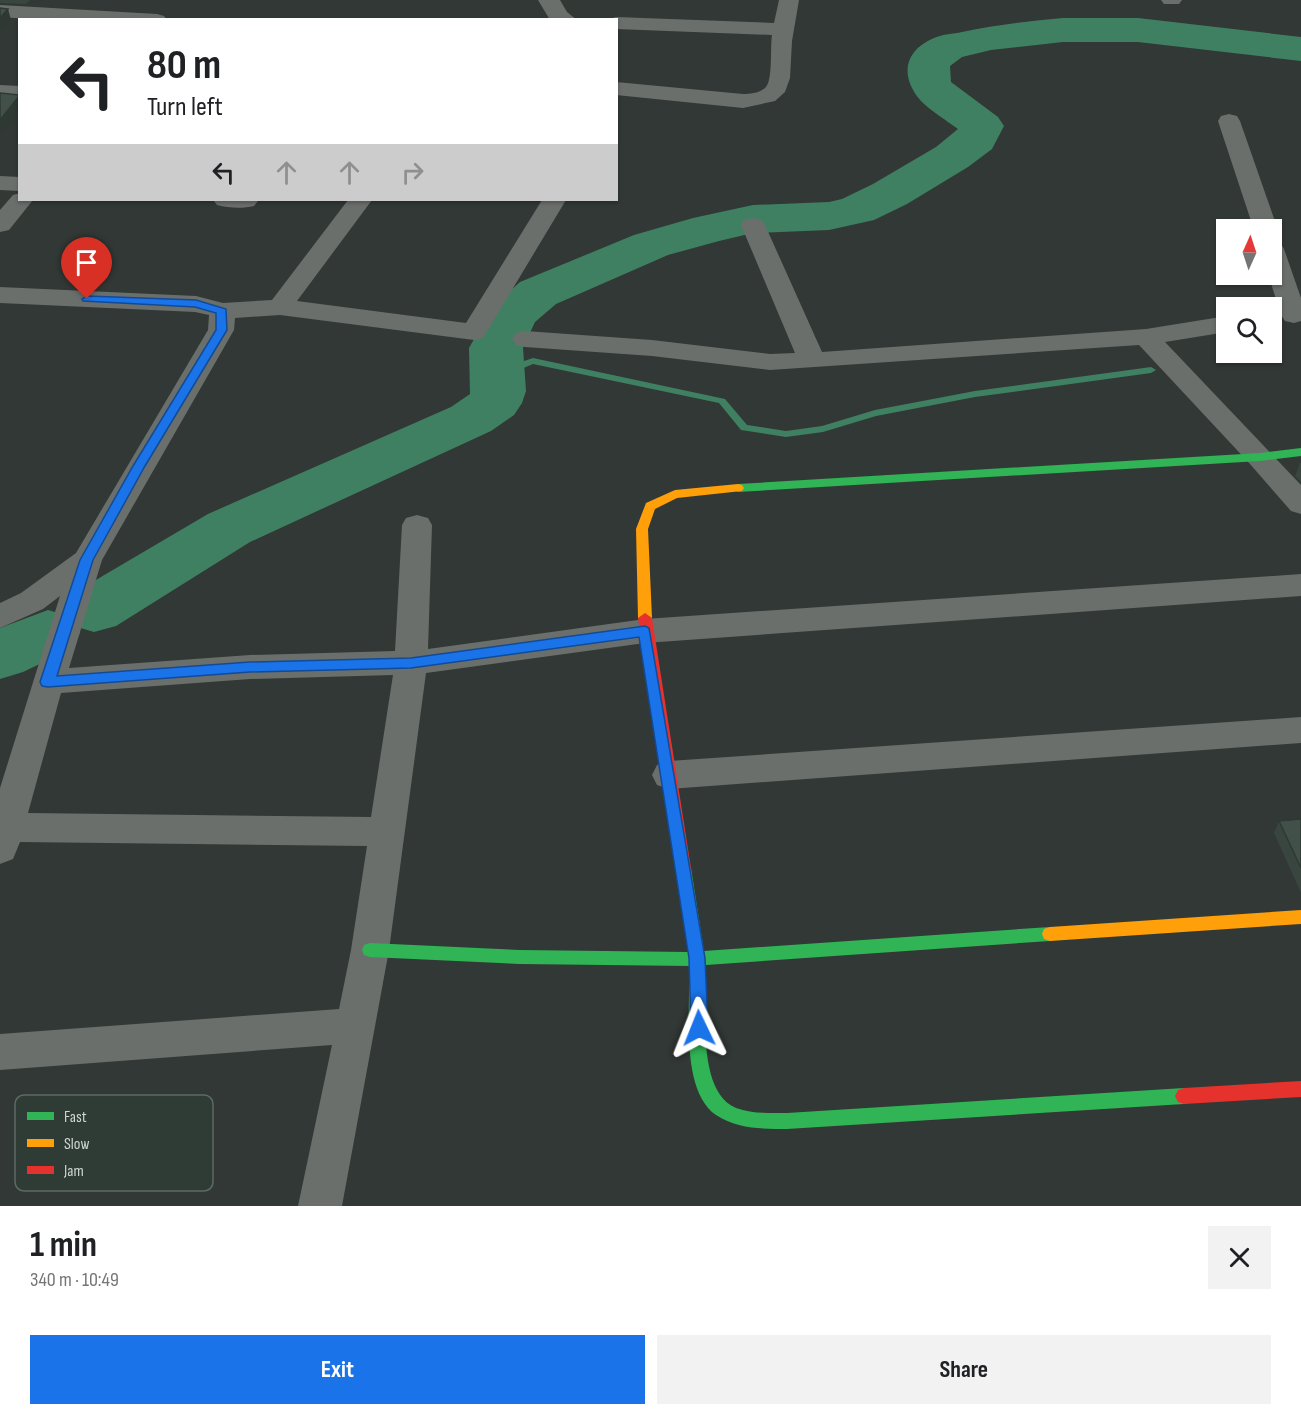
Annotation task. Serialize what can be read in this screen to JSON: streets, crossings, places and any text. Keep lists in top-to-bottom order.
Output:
{
  "legend": ["Fast", "Slow", "Jam"],
  "north": "top",
  "page": {
    "turn": ["80 m", "Turn left"],
    "heading": ["1 min", "340 m · 10:49"],
    "buttons": ["Exit", "Share"]
  }
}
